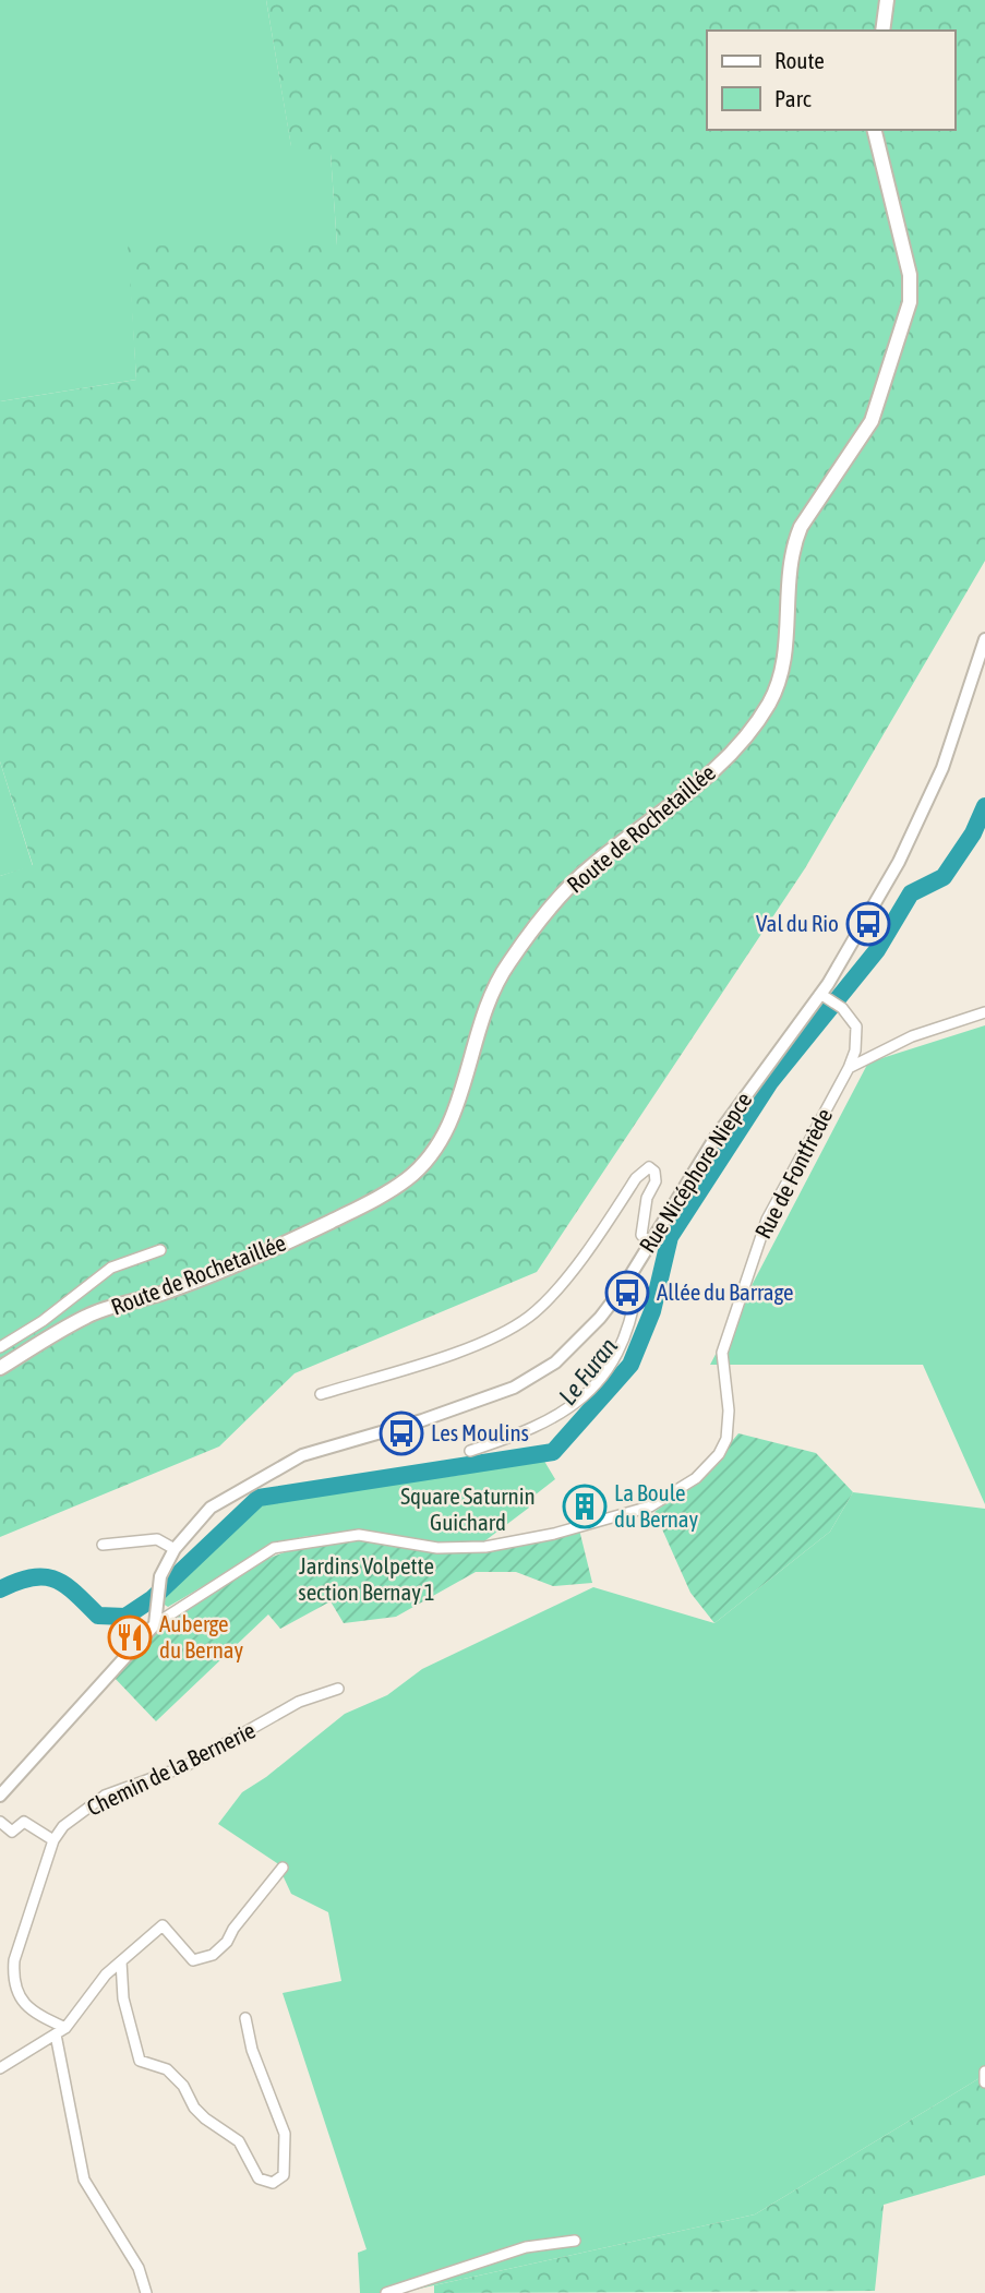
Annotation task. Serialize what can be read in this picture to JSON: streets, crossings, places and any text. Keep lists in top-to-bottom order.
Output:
{
  "streets": {
    "main road": ["Route de Rochetaillée"],
    "street": ["Rue Nicéphore Niepce", "Rue de Fontfrède", "Chemin de la Bernerie"]
  },
  "crossings": [
    ["Rue Nicéphore Niepce", "Rue de Fontfrède"]
  ],
  "water": ["Le Furan"],
  "parks": ["Square Saturnin Guichard", "Jardins Volpette section Bernay 1"],
  "places": {
    "bus stop": ["Val du Rio", "Allée du Barrage", "Les Moulins"],
    "building": ["La Boule du Bernay"],
    "restaurant": ["Auberge du Bernay"]
  },
  "legend": ["Route", "Parc"]
}
